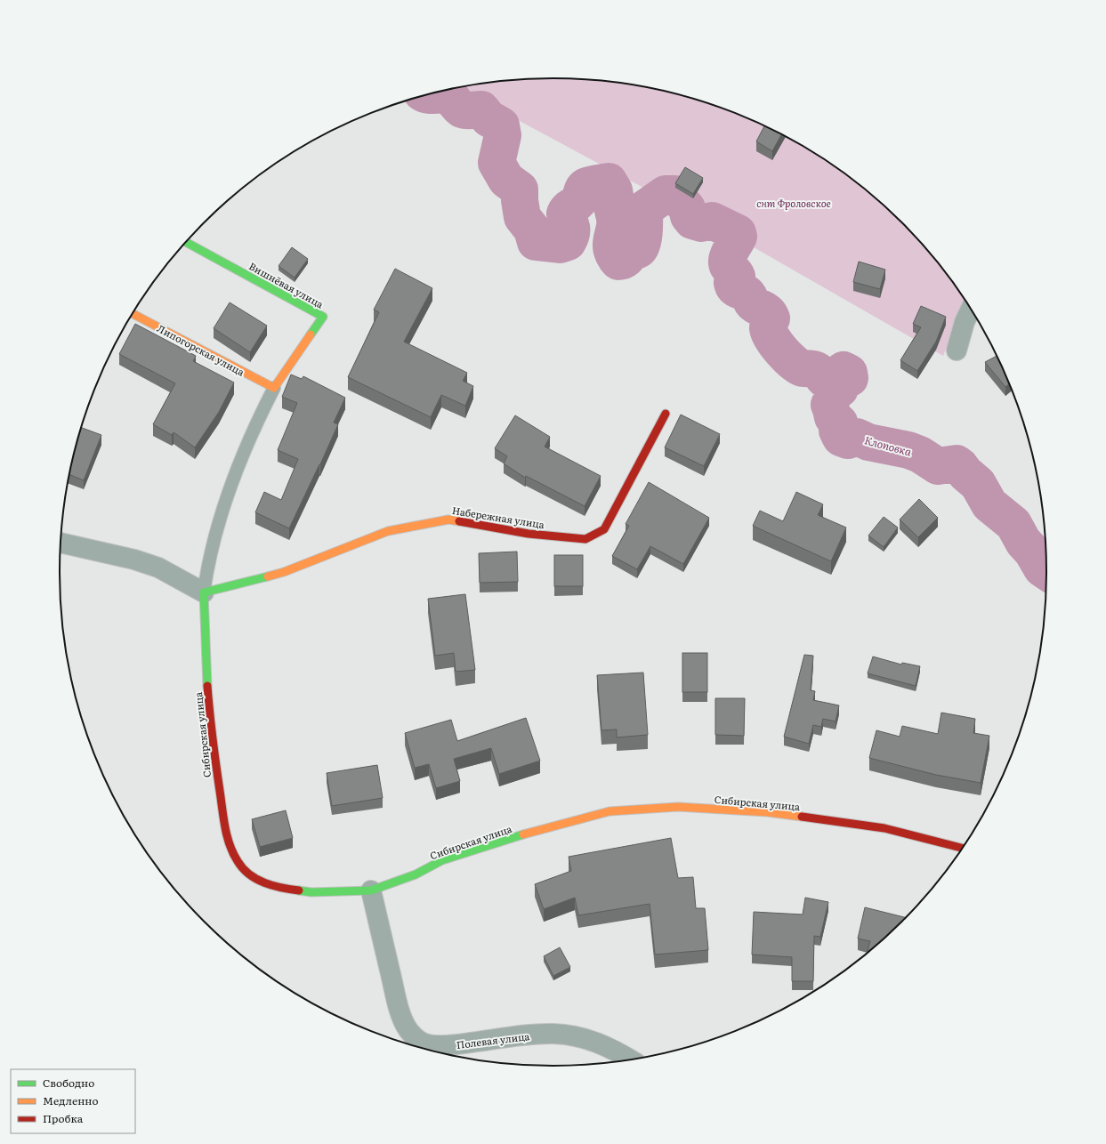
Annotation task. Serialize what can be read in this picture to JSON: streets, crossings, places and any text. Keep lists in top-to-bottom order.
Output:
{
  "streets": {
    "street": [
      "Вишнёвая улица",
      "Липогорская улица",
      "Набережная улица",
      "Сибирская улица",
      "Полевая улица"
    ]
  },
  "crossings": [
    ["Вишнёвая улица", "Липогорская улица"],
    ["Набережная улица", "Сибирская улица"],
    ["Сибирская улица", "Полевая улица"]
  ],
  "water": ["Клоповка"],
  "parks": ["снт Фроловское"],
  "legend": ["Свободно", "Медленно", "Пробка"]
}
